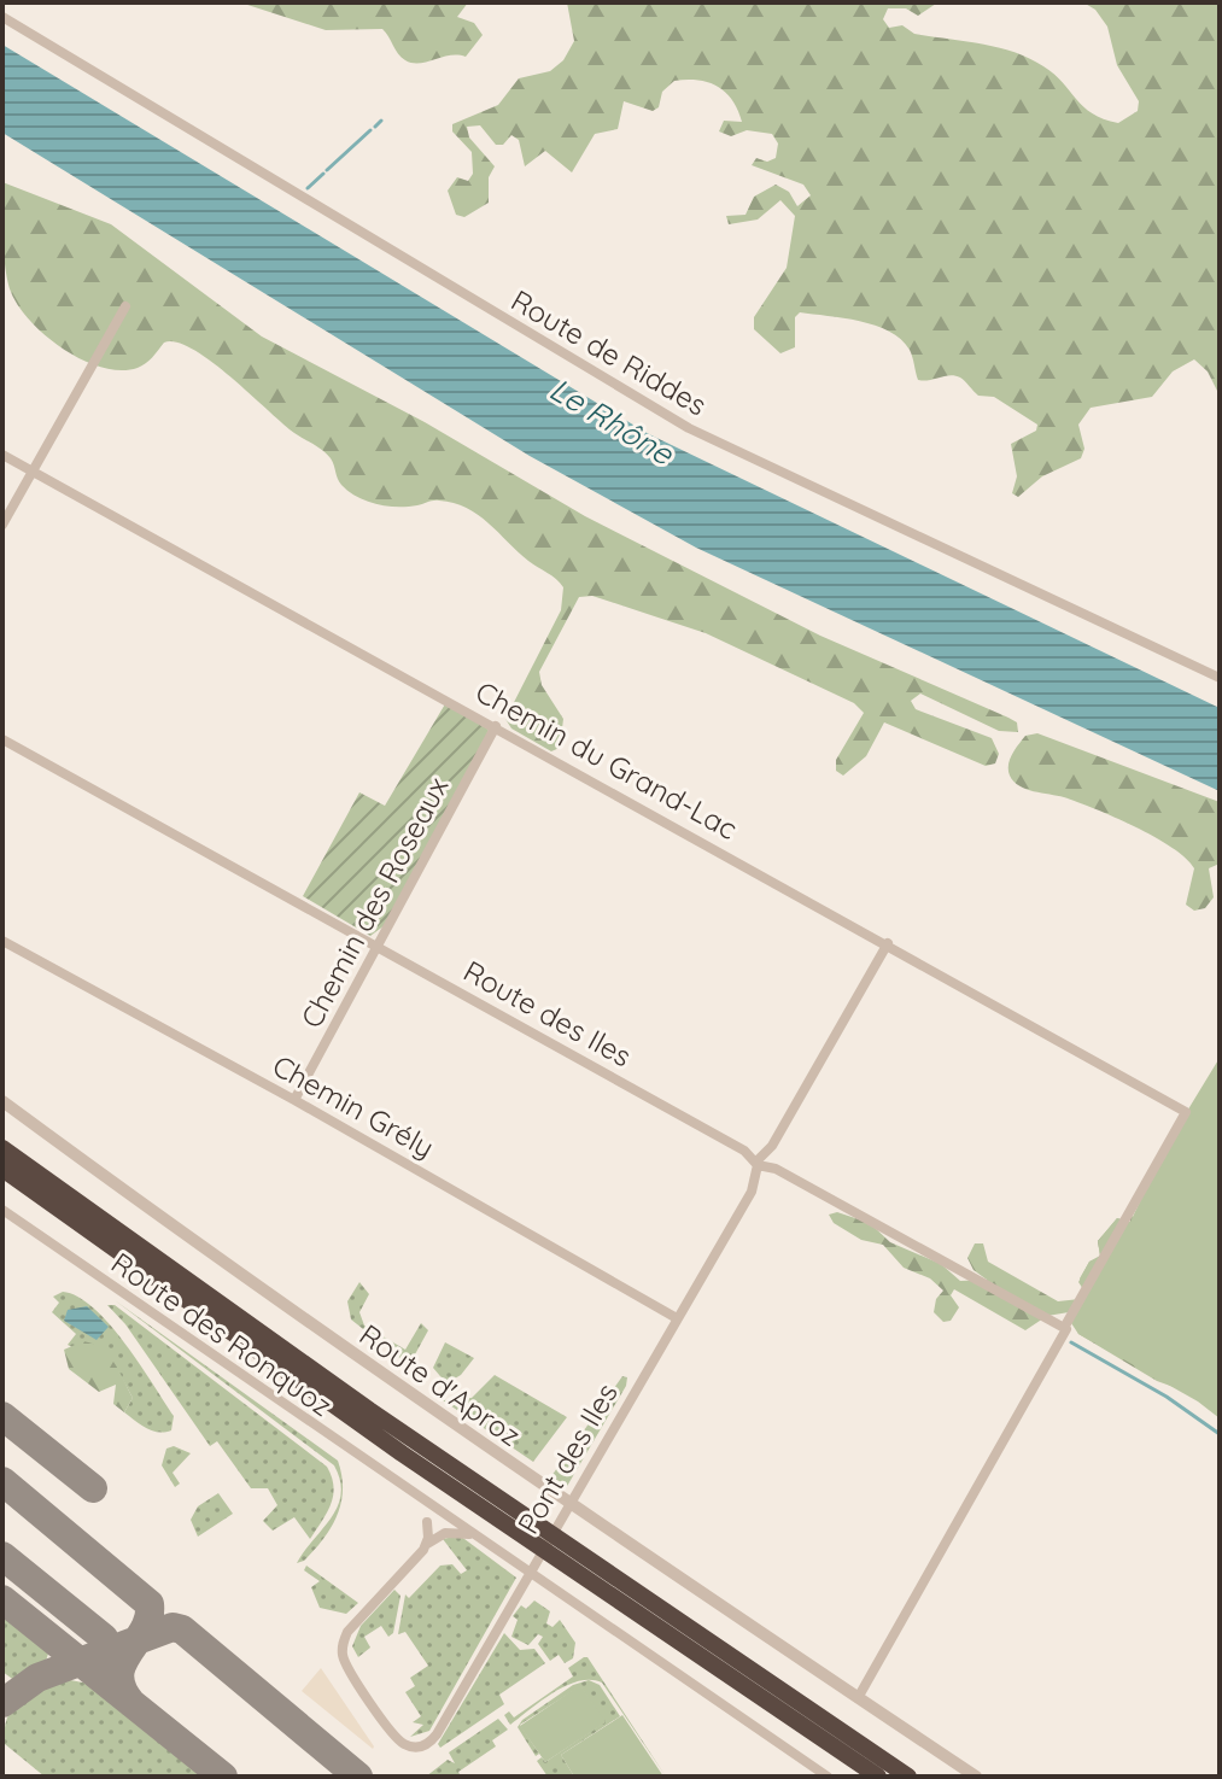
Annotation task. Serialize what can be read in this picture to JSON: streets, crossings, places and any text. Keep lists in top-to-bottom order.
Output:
{
  "streets": {
    "street": [
      "Route de Riddes",
      "Chemin du Grand-Lac",
      "Chemin des Roseaux",
      "Route des Iles",
      "Chemin Grély",
      "Route des Ronquoz",
      "Route d'Aproz",
      "Pont des Iles"
    ]
  },
  "crossings": [
    ["Chemin du Grand-Lac", "Chemin des Roseaux"],
    ["Chemin du Grand-Lac", "Route des Iles"],
    ["Chemin du Grand-Lac", "Pont des Iles"],
    ["Chemin des Roseaux", "Route des Iles"],
    ["Chemin des Roseaux", "Chemin Grély"],
    ["Route des Iles", "Pont des Iles"],
    ["Chemin Grély", "Pont des Iles"]
  ],
  "water": ["Le Rhône"]
}
